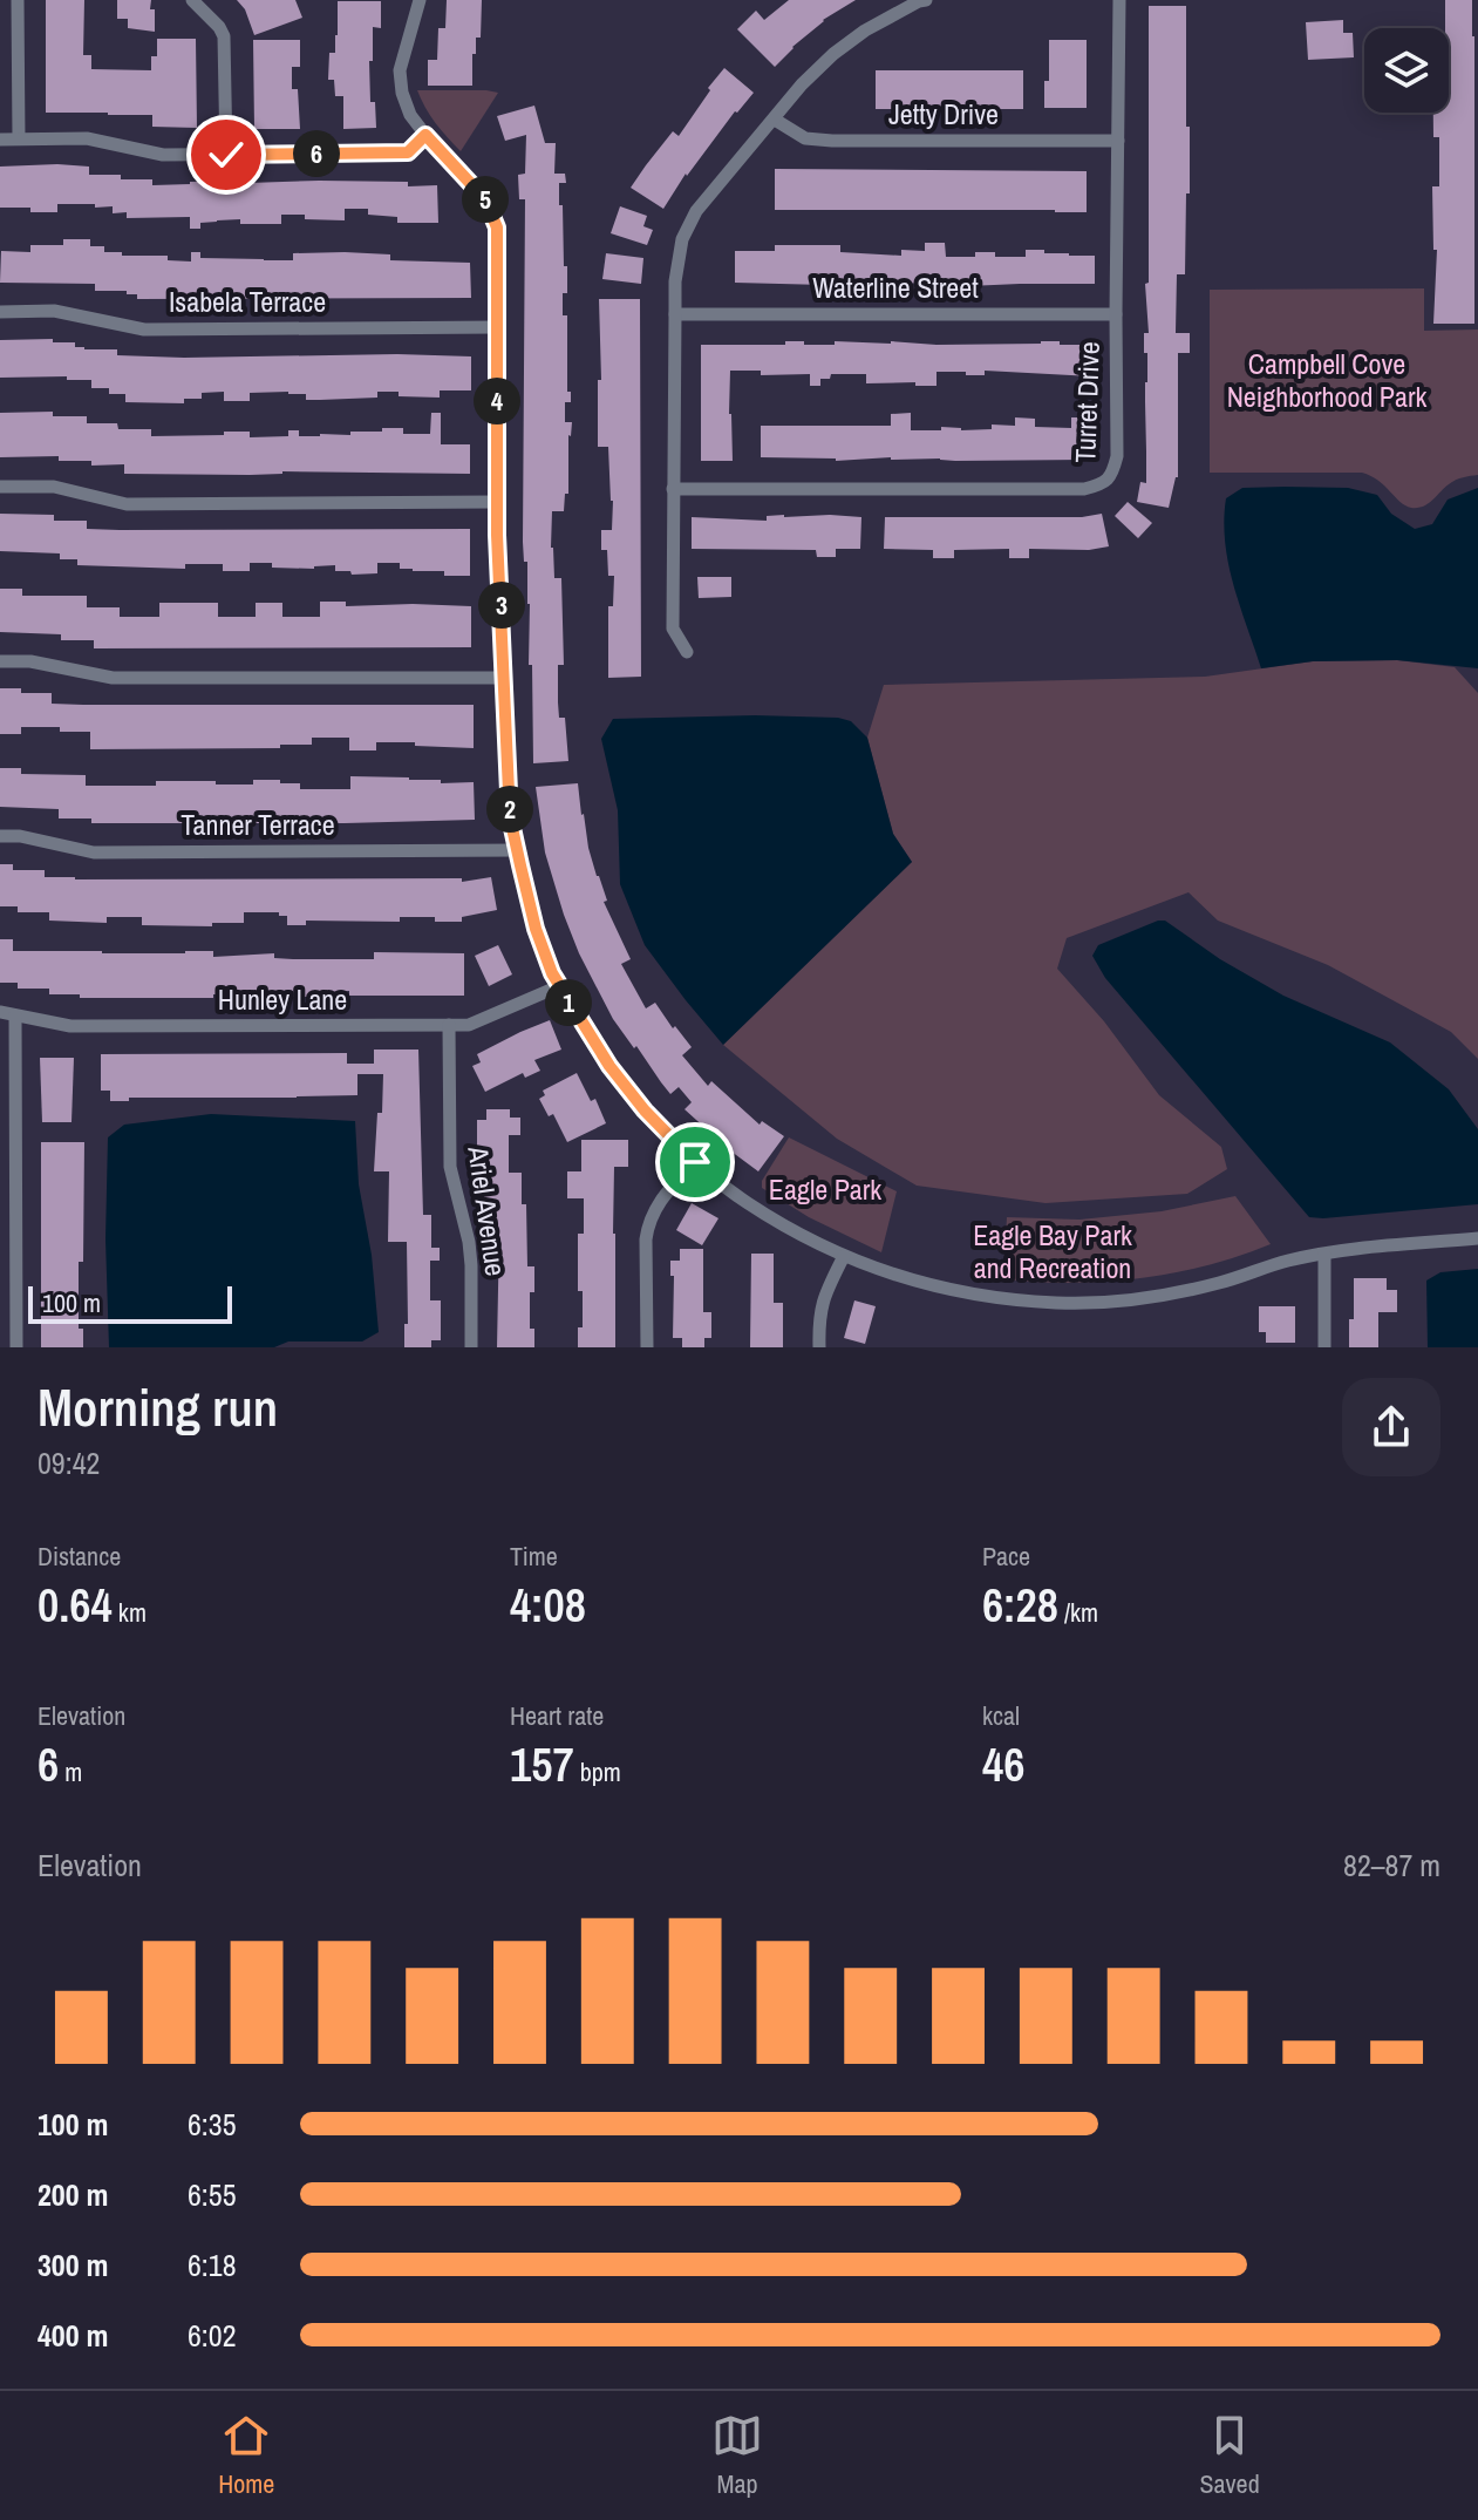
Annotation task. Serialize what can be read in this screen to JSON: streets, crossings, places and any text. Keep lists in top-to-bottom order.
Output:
{
  "streets": {
    "street": [
      "Jetty Drive",
      "Waterline Street",
      "Isabela Terrace",
      "Turret Drive",
      "Tanner Terrace",
      "Hunley Lane",
      "Ariel Avenue"
    ]
  },
  "crossings": [
    ["Jetty Drive", "Turret Drive"],
    ["Waterline Street", "Turret Drive"],
    ["Hunley Lane", "Ariel Avenue"]
  ],
  "parks": ["Campbell Cove Neighborhood Park", "Eagle Park", "Eagle Bay Park and Recreation"],
  "scale_bar": "100 m",
  "page": {
    "pins": [
      "6",
      "5",
      "4",
      "3",
      "2",
      "1"
    ],
    "scale": "100 m",
    "heading": ["Morning run", "09:42"],
    "stats": [
      ["Distance", "0.64 km"],
      ["Time", "4:08"],
      ["Pace", "6:28 /km"],
      ["Elevation", "6 m"],
      ["Heart rate", "157 bpm"],
      ["kcal", "46"]
    ],
    "chart": ["Elevation", "82–87 m"],
    "list": [
      {
        "name": "100 m",
        "note": "6:35"
      },
      {
        "name": "200 m",
        "note": "6:55"
      },
      {
        "name": "300 m",
        "note": "6:18"
      },
      {
        "name": "400 m",
        "note": "6:02"
      }
    ],
    "tabs": ["Home", "Map", "Saved"]
  }
}
